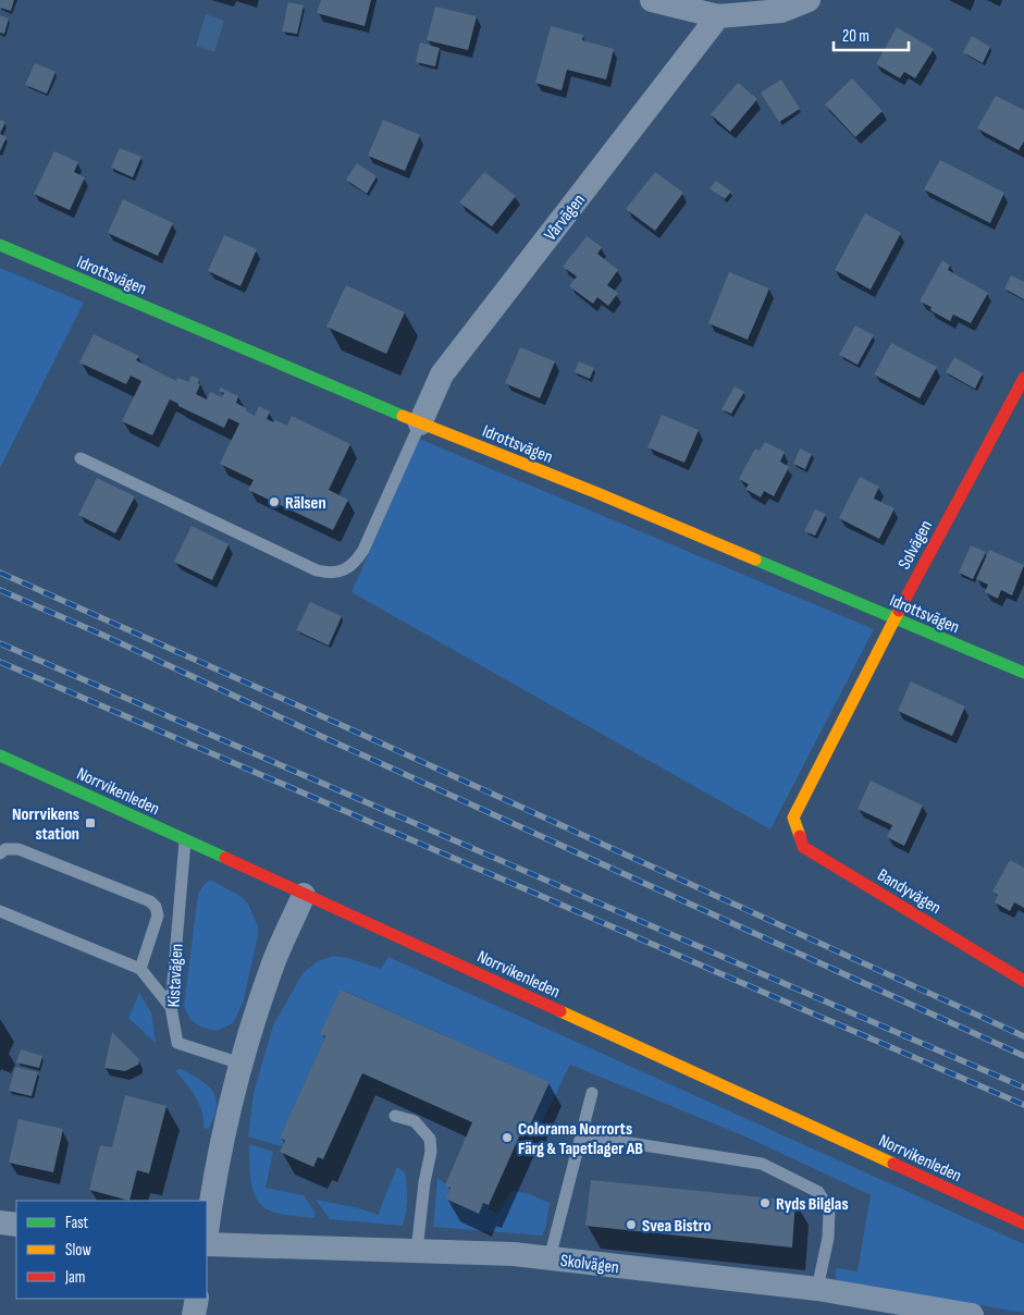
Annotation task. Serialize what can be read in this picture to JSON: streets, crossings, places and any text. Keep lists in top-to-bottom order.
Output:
{
  "streets": {
    "street": [
      "Vårvägen",
      "Idrottsvägen",
      "Solvägen",
      "Norrvikenleden",
      "Bandyvägen",
      "Skolvägen"
    ],
    "lane": ["Kistavägen"]
  },
  "crossings": [
    ["Vårvägen", "Idrottsvägen"],
    ["Idrottsvägen", "Solvägen"],
    ["Solvägen", "Bandyvägen"],
    ["Norrvikenleden", "Kistavägen"]
  ],
  "places": {
    "other": [
      "Rälsen",
      "Colorama Norrorts Färg & Tapetlager AB",
      "Ryds Bilglas",
      "Svea Bistro"
    ],
    "transit": ["Norrvikens station"]
  },
  "legend": ["Fast", "Slow", "Jam"],
  "scale_bar": "20 m"
}
